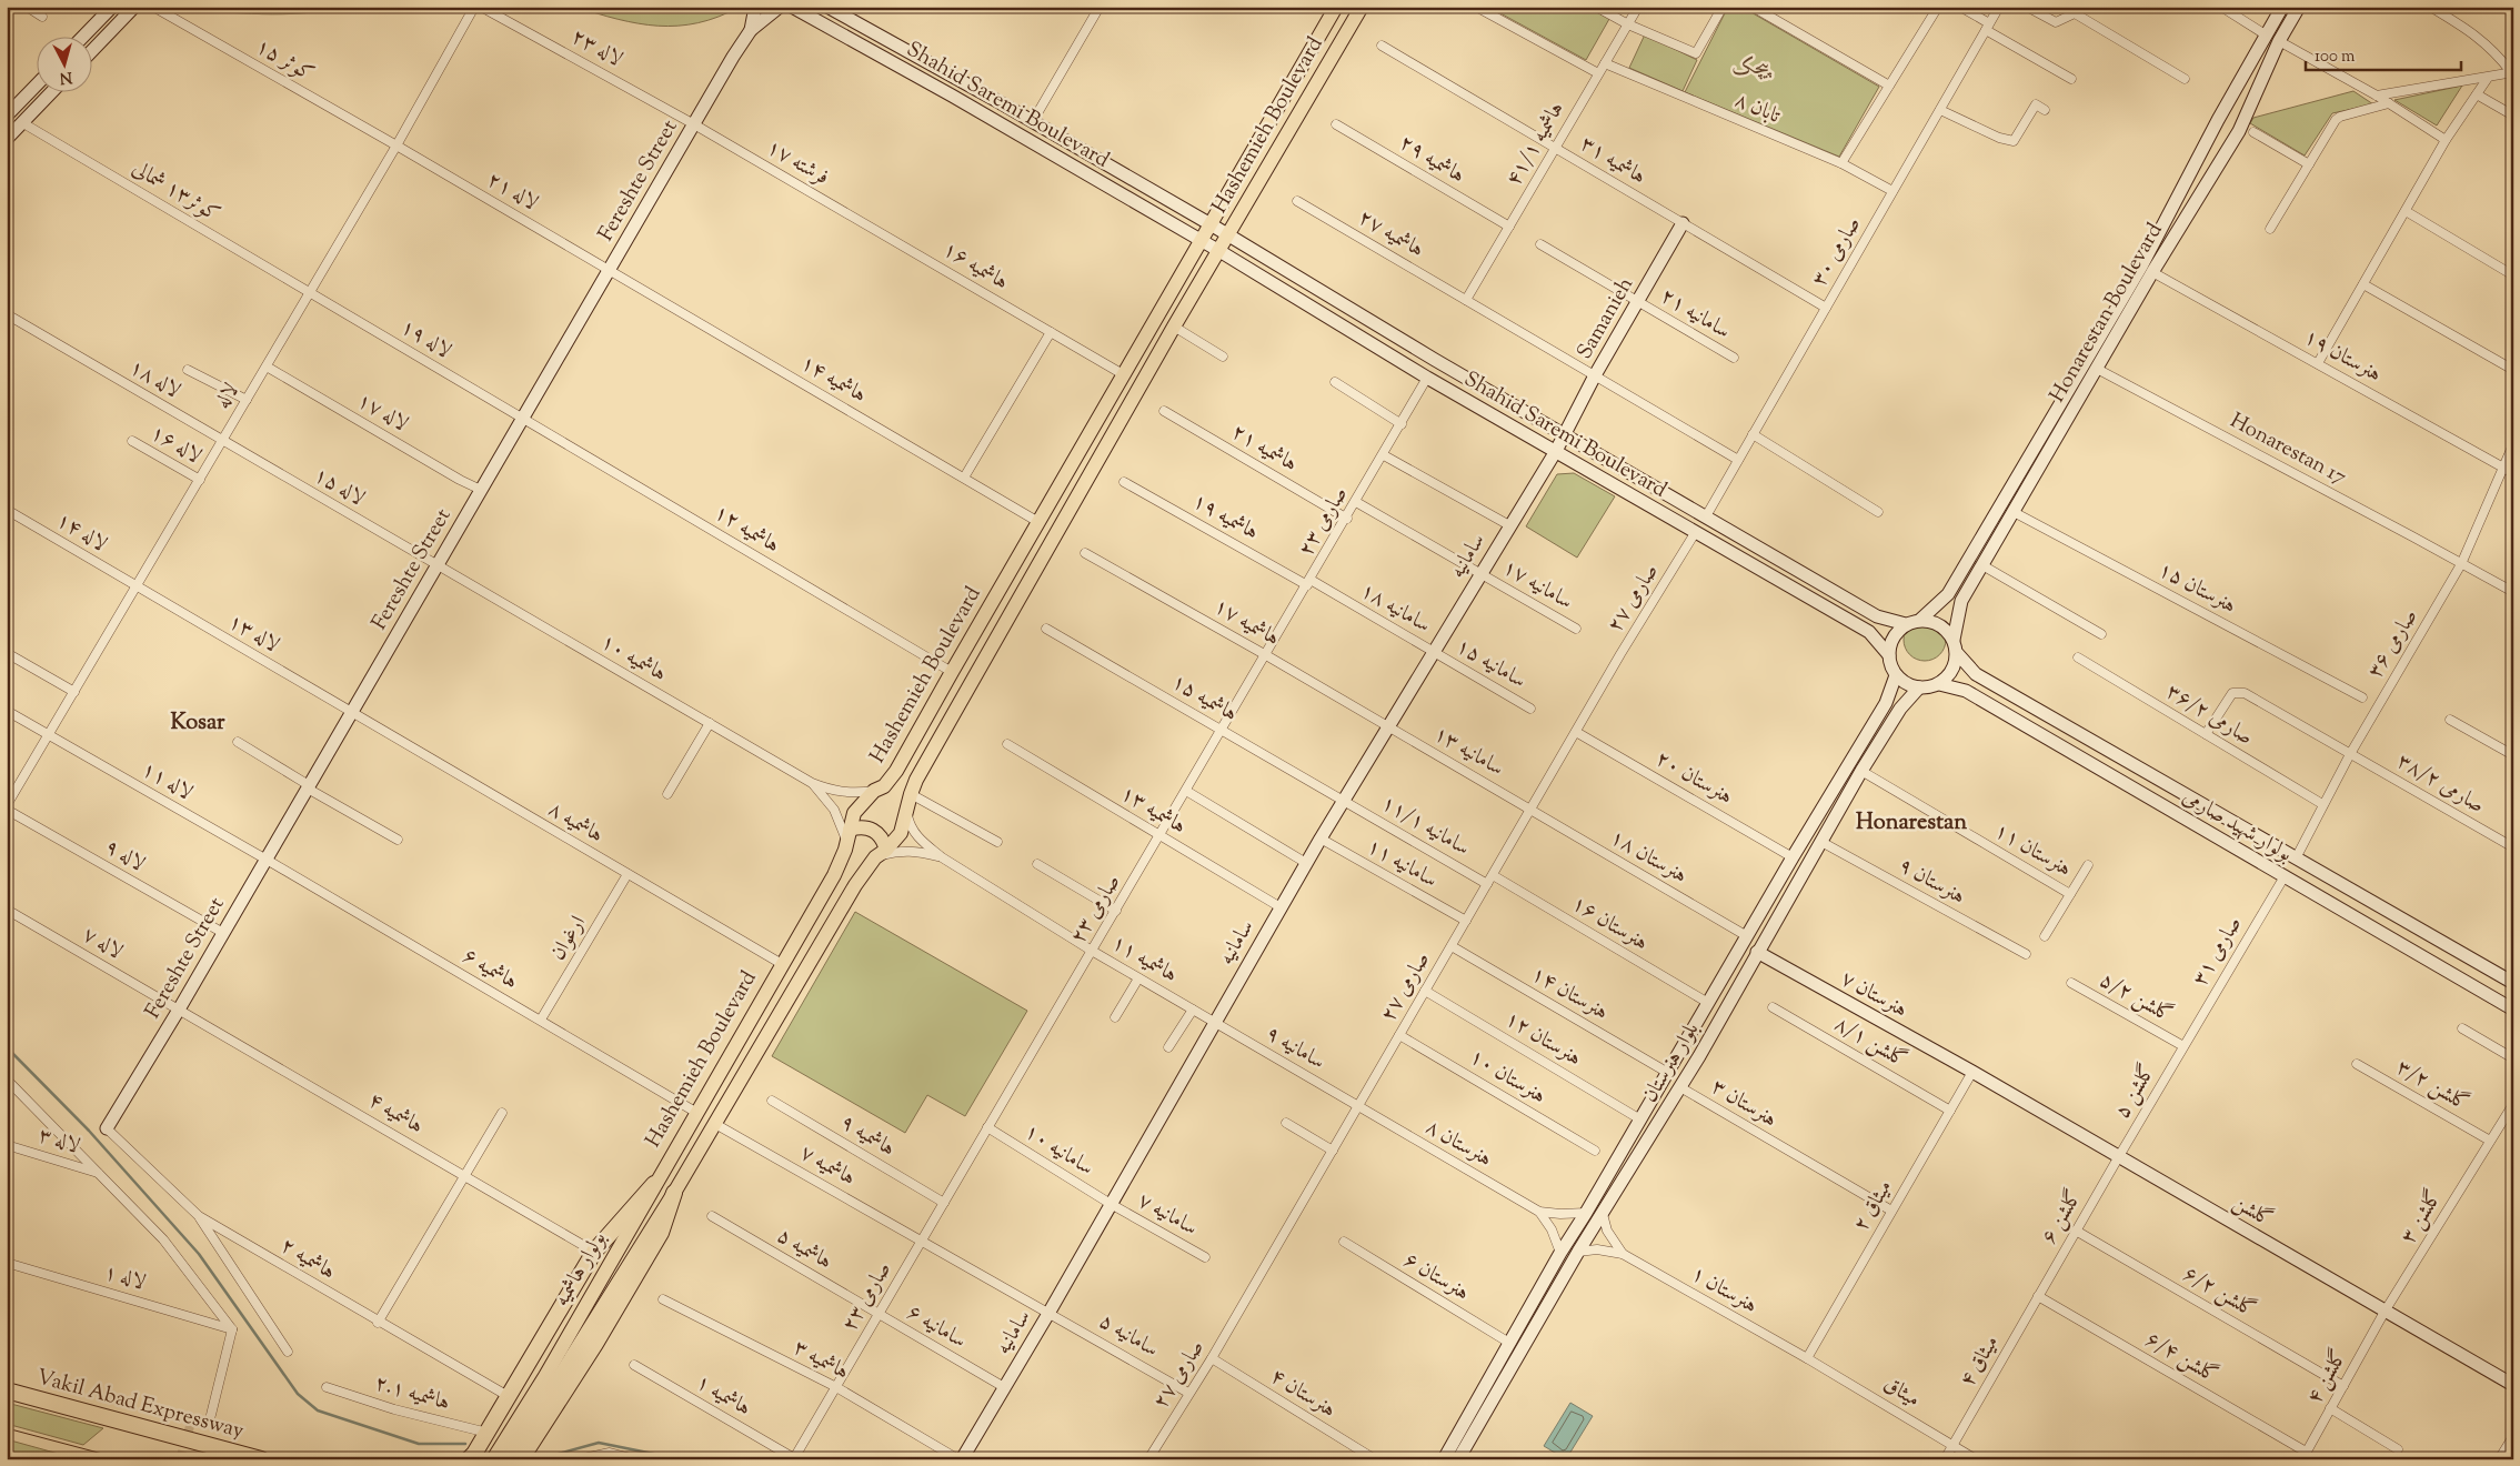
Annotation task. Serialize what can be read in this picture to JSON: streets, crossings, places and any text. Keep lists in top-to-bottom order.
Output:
{
  "streets": {
    "highway": ["Vakil Abad Expressway"],
    "main road": [
      "Shahid Saremi Boulevard",
      "Hashemieh Boulevard",
      "Fereshte Street",
      "Honarestan Boulevard",
      "Samanieh",
      "سامانیه",
      "بولوار شهید صارمی",
      "هنرستان ۷",
      "بلوار هنرستان",
      "گلشن",
      "بولوار هاشمیه"
    ],
    "street": [
      "لاله ۲۳",
      "کوثر ۱۵",
      "تابان ۸",
      "هاشمیه ۴۱/۱",
      "هاشمیه ۲۹",
      "هاشمیه ۳۱",
      "فرشته ۱۷",
      "کوثر۱۳ شمالی",
      "لاله ۲۱",
      "هاشمیه ۲۷",
      "صارمی ۳۰",
      "هاشمیه ۱۶",
      "سامانیه ۲۱",
      "لاله ۱۹",
      "هنرستان ۱۹",
      "لاله ۱۸",
      "هاشمیه ۱۴",
      "لاله",
      "لاله ۱۷",
      "لاله ۱۶",
      "هاشمیه ۲۱",
      "Honarestan 17",
      "لاله ۱۵",
      "هاشمیه ۱۹",
      "صارمی ۲۳",
      "هاشمیه ۱۲",
      "لاله ۱۴",
      "سامانیه ۱۷",
      "هنرستان ۱۵",
      "صارمی ۲۷",
      "سامانیه ۱۸",
      "هاشمیه ۱۷",
      "لاله ۱۳",
      "صارمی ۳۶",
      "هاشمیه ۱۰",
      "سامانیه ۱۵",
      "هاشمیه ۱۵",
      "صارمی ۳۶/۲",
      "سامانیه ۱۳",
      "هنرستان ۲۰",
      "لاله ۱۱",
      "صارمی ۳۸/۲",
      "هاشمیه ۱۳",
      "هاشمیه ۸",
      "سامانیه ۱۱/۱",
      "هنرستان ۱۱",
      "لاله ۹",
      "هنرستان ۱۸",
      "سامانیه ۱۱",
      "هنرستان ۹",
      "هنرستان ۱۶",
      "ارغوان",
      "لاله ۷",
      "صارمی ۳۱",
      "هاشمیه ۱۱",
      "هاشمیه ۶",
      "هنرستان ۱۴",
      "گلشن ۵/۲",
      "هنرستان ۱۲",
      "گلشن ۸/۱",
      "سامانیه ۹",
      "هنرستان ۱۰",
      "گلشن ۳/۲",
      "گلشن ۵",
      "هنرستان ۳",
      "هاشمیه ۴",
      "هاشمیه ۹",
      "لاله ۳",
      "هنرستان ۸",
      "سامانیه ۱۰",
      "هاشمیه ۷",
      "میثاق ۲",
      "سامانیه ۷",
      "گلشن ۶",
      "گلشن ۳",
      "هاشمیه ۵",
      "هاشمیه ۲",
      "هنرستان ۶",
      "لاله ۱",
      "هنرستان ۱",
      "گلشن ۶/۲",
      "سامانیه ۶",
      "سامانیه ۵",
      "گلشن ۶/۴",
      "هاشمیه ۳",
      "میثاق ۴",
      "گلشن ۴",
      "میثاق",
      "هاشمیه ۲.۱",
      "هنرستان ۴",
      "هاشمیه ۱"
    ]
  },
  "crossings": [
    ["لاله ۲۳", "فرشته ۱۷"],
    ["لاله ۲۳", "Fereshte Street"],
    ["لاله ۲۳", "لاله"],
    ["کوثر ۱۵", "لاله ۲۱"],
    ["کوثر ۱۵", "لاله"],
    ["Shahid Saremi Boulevard", "Hashemieh Boulevard"],
    ["Shahid Saremi Boulevard", "صارمی ۳۰"],
    ["Shahid Saremi Boulevard", "Honarestan Boulevard"],
    ["Shahid Saremi Boulevard", "Samanieh"],
    ["Shahid Saremi Boulevard", "صارمی ۲۳"],
    ["Shahid Saremi Boulevard", "سامانیه"],
    ["Shahid Saremi Boulevard", "صارمی ۲۷"],
    ["Shahid Saremi Boulevard", "بولوار شهید صارمی"],
    ["Shahid Saremi Boulevard", "بلوار هنرستان"],
    ["تابان ۸", "هاشمیه ۴۱/۱"],
    ["تابان ۸", "صارمی ۳۰"],
    ["Hashemieh Boulevard", "هاشمیه ۱۶"],
    ["Hashemieh Boulevard", "هاشمیه ۱۴"],
    ["Hashemieh Boulevard", "هاشمیه ۱۲"],
    ["Hashemieh Boulevard", "هاشمیه ۸"],
    ["Hashemieh Boulevard", "هاشمیه ۶"],
    ["Hashemieh Boulevard", "هاشمیه ۷"],
    ["Hashemieh Boulevard", "بولوار هاشمیه"],
    ["هاشمیه ۴۱/۱", "هاشمیه ۲۹"],
    ["هاشمیه ۴۱/۱", "هاشمیه ۳۱"],
    ["هاشمیه ۴۱/۱", "هاشمیه ۲۷"],
    ["هاشمیه ۳۱", "صارمی ۳۰"],
    ["هاشمیه ۳۱", "Samanieh"],
    ["فرشته ۱۷", "Fereshte Street"],
    ["فرشته ۱۷", "هاشمیه ۱۶"],
    ["Fereshte Street", "لاله ۲۱"],
    ["Fereshte Street", "لاله ۱۹"],
    ["Fereshte Street", "هاشمیه ۱۴"],
    ["Fereshte Street", "لاله ۱۷"],
    ["Fereshte Street", "لاله ۱۵"],
    ["Fereshte Street", "هاشمیه ۱۲"],
    ["Fereshte Street", "لاله ۱۳"],
    ["Fereshte Street", "هاشمیه ۱۰"],
    ["Fereshte Street", "لاله ۱۱"],
    ["Fereshte Street", "هاشمیه ۸"],
    ["Fereshte Street", "لاله ۹"],
    ["Fereshte Street", "لاله ۷"],
    ["Fereshte Street", "هاشمیه ۶"],
    ["Fereshte Street", "هاشمیه ۴"],
    ["Fereshte Street", "هاشمیه ۲"],
    ["کوثر۱۳ شمالی", "لاله ۱۹"],
    ["کوثر۱۳ شمالی", "لاله"],
    ["لاله ۲۱", "هاشمیه ۱۴"],
    ["لاله ۲۱", "لاله"],
    ["هاشمیه ۲۷", "صارمی ۳۰"],
    ["هاشمیه ۲۷", "Samanieh"],
    ["Honarestan Boulevard", "هنرستان ۱۹"],
    ["Honarestan Boulevard", "Honarestan 17"],
    ["Honarestan Boulevard", "هنرستان ۱۵"],
    ["Honarestan Boulevard", "بولوار شهید صارمی"],
    ["Honarestan Boulevard", "بلوار هنرستان"],
    ["سامانیه ۲۱", "Samanieh"],
    ["Samanieh", "سامانیه"],
    ["لاله ۱۹", "لاله"],
    ["لاله ۱۹", "هاشمیه ۱۲"],
    ["هنرستان ۱۹", "صارمی ۳۶"],
    ["لاله ۱۸", "لاله"],
    ["لاله ۱۸", "لاله ۱۵"],
    ["لاله", "لاله ۱۷"],
    ["لاله", "لاله ۱۶"],
    ["لاله", "لاله ۱۵"],
    ["لاله", "لاله ۱۴"],
    ["لاله", "لاله ۱۳"],
    ["لاله", "لاله ۱۱"],
    ["لاله", "لاله ۹"],
    ["هاشمیه ۲۱", "صارمی ۲۳"],
    ["Honarestan 17", "صارمی ۳۶"],
    ["لاله ۱۵", "هاشمیه ۱۰"],
    ["هاشمیه ۱۹", "صارمی ۲۳"],
    ["هاشمیه ۱۹", "سامانیه ۱۸"],
    ["صارمی ۲۳", "سامانیه ۱۷"],
    ["صارمی ۲۳", "هاشمیه ۱۷"],
    ["صارمی ۲۳", "هاشمیه ۱۵"],
    ["صارمی ۲۳", "هاشمیه ۱۳"],
    ["صارمی ۲۳", "هاشمیه ۱۱"],
    ["صارمی ۲۳", "هاشمیه ۹"],
    ["صارمی ۲۳", "سامانیه ۱۰"],
    ["صارمی ۲۳", "هاشمیه ۷"],
    ["صارمی ۲۳", "هاشمیه ۵"],
    ["صارمی ۲۳", "سامانیه ۶"],
    ["صارمی ۲۳", "هاشمیه ۳"],
    ["صارمی ۲۳", "هاشمیه ۱"],
    ["لاله ۱۴", "لاله ۱۳"],
    ["سامانیه", "سامانیه ۱۷"],
    ["سامانیه", "سامانیه ۱۸"],
    ["سامانیه", "هاشمیه ۱۷"],
    ["سامانیه", "سامانیه ۱۵"],
    ["سامانیه", "هاشمیه ۱۵"],
    ["سامانیه", "سامانیه ۱۳"],
    ["سامانیه", "هاشمیه ۱۳"],
    ["سامانیه", "سامانیه ۱۱/۱"],
    ["سامانیه", "سامانیه ۱۱"],
    ["سامانیه", "هاشمیه ۱۱"],
    ["سامانیه", "سامانیه ۹"],
    ["سامانیه", "سامانیه ۱۰"],
    ["سامانیه", "هاشمیه ۷"],
    ["سامانیه", "سامانیه ۷"],
    ["سامانیه", "سامانیه ۶"],
    ["سامانیه", "سامانیه ۵"],
    ["سامانیه", "هاشمیه ۳"],
    ["صارمی ۲۷", "سامانیه ۱۳"],
    ["صارمی ۲۷", "هنرستان ۲۰"],
    ["صارمی ۲۷", "سامانیه ۱۱/۱"],
    ["صارمی ۲۷", "هنرستان ۱۸"],
    ["صارمی ۲۷", "سامانیه ۱۱"],
    ["صارمی ۲۷", "هنرستان ۱۶"],
    ["صارمی ۲۷", "هنرستان ۱۴"],
    ["صارمی ۲۷", "هنرستان ۱۲"],
    ["صارمی ۲۷", "سامانیه ۹"],
    ["صارمی ۲۷", "هنرستان ۱۰"],
    ["صارمی ۲۷", "هنرستان ۸"],
    ["صارمی ۲۷", "سامانیه ۵"],
    ["صارمی ۲۷", "هنرستان ۴"],
    ["سامانیه ۱۸", "سامانیه ۱۵"],
    ["هاشمیه ۱۷", "سامانیه ۱۳"],
    ["لاله ۱۳", "هاشمیه ۸"],
    ["صارمی ۳۶", "صارمی ۳۶/۲"],
    ["صارمی ۳۶", "صارمی ۳۸/۲"],
    ["صارمی ۳۶", "بولوار شهید صارمی"],
    ["هاشمیه ۱۵", "سامانیه ۱۱/۱"],
    ["صارمی ۳۶/۲", "صارمی ۳۸/۲"],
    ["سامانیه ۱۳", "هنرستان ۱۸"],
    ["هنرستان ۲۰", "بلوار هنرستان"],
    ["لاله ۱۱", "هاشمیه ۶"],
    ["هاشمیه ۸", "ارغوان"],
    ["بولوار شهید صارمی", "صارمی ۳۱"],
    ["بولوار شهید صارمی", "بلوار هنرستان"],
    ["هنرستان ۱۱", "بلوار هنرستان"],
    ["هنرستان ۱۸", "بلوار هنرستان"],
    ["هنرستان ۹", "بلوار هنرستان"],
    ["هنرستان ۱۶", "بلوار هنرستان"],
    ["ارغوان", "هاشمیه ۶"],
    ["لاله ۷", "هاشمیه ۴"],
    ["صارمی ۳۱", "گلشن ۵/۲"],
    ["صارمی ۳۱", "گلشن ۵"],
    ["هاشمیه ۱۱", "سامانیه ۹"],
    ["هنرستان ۱۴", "بلوار هنرستان"],
    ["هنرستان ۷", "بلوار هنرستان"],
    ["هنرستان ۷", "میثاق ۲"],
    ["هنرستان ۷", "گلشن"],
    ["گلشن ۵/۲", "گلشن ۵"],
    ["هنرستان ۱۲", "بلوار هنرستان"],
    ["گلشن ۸/۱", "میثاق ۲"],
    ["سامانیه ۹", "هنرستان ۸"],
    ["بلوار هنرستان", "هنرستان ۳"],
    ["بلوار هنرستان", "هنرستان ۸"],
    ["بلوار هنرستان", "هنرستان ۶"],
    ["بلوار هنرستان", "هنرستان ۱"],
    ["گلشن ۳/۲", "گلشن ۳"],
    ["گلشن ۵", "گلشن"],
    ["گلشن ۵", "گلشن ۶"],
    ["هنرستان ۳", "میثاق ۲"],
    ["سامانیه ۱۰", "سامانیه ۷"],
    ["هاشمیه ۷", "سامانیه ۵"],
    ["میثاق ۲", "گلشن"],
    ["میثاق ۲", "هنرستان ۱"],
    ["میثاق ۲", "میثاق"],
    ["گلشن", "گلشن ۶"],
    ["گلشن", "گلشن ۳"],
    ["گلشن", "گلشن ۴"],
    ["گلشن ۶", "گلشن ۶/۲"],
    ["گلشن ۶", "گلشن ۶/۴"],
    ["گلشن ۶", "میثاق ۴"],
    ["گلشن ۳", "گلشن ۴"],
    ["هاشمیه ۵", "سامانیه ۶"],
    ["هنرستان ۱", "میثاق"],
    ["گلشن ۶/۲", "گلشن ۴"],
    ["گلشن ۶/۴", "میثاق ۴"],
    ["گلشن ۶/۴", "گلشن ۴"],
    ["میثاق ۴", "میثاق"]
  ],
  "districts": ["Kosar", "Honarestan"],
  "parks": ["پیچک"],
  "scale_bar": "100 m",
  "north": "bottom"
}
